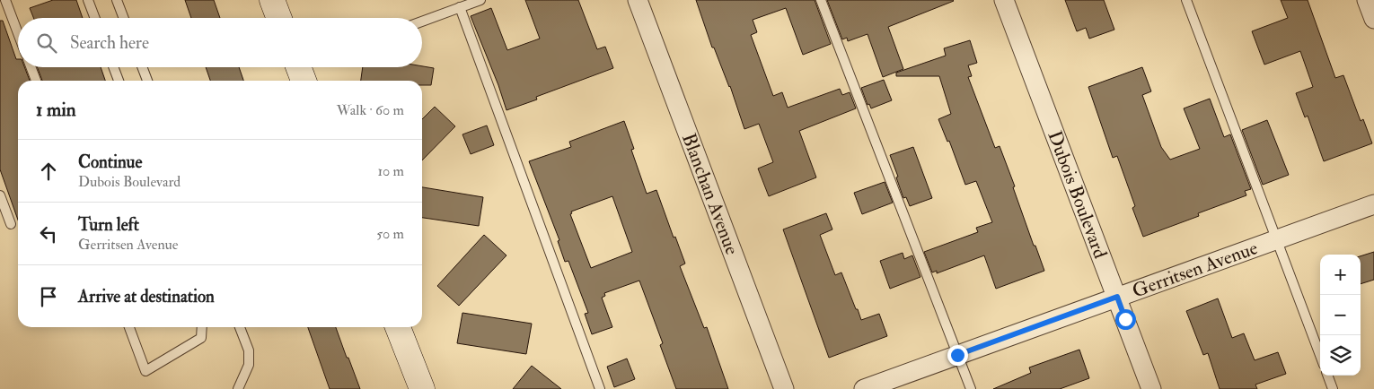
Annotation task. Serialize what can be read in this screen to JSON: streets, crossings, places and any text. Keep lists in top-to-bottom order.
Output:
{
  "streets": {
    "street": ["Blanchan Avenue", "Dubois Boulevard", "Gerritsen Avenue"]
  },
  "crossings": [
    ["Dubois Boulevard", "Gerritsen Avenue"]
  ],
  "page": {
    "search": "Search here",
    "heading": ["1 min", "Walk · 60 m"],
    "list": [
      ["Continue", "Dubois Boulevard", "10 m"],
      ["Turn left", "Gerritsen Avenue", "50 m"],
      "Arrive at destination"
    ],
    "map_buttons": ["+", "−"]
  }
}
